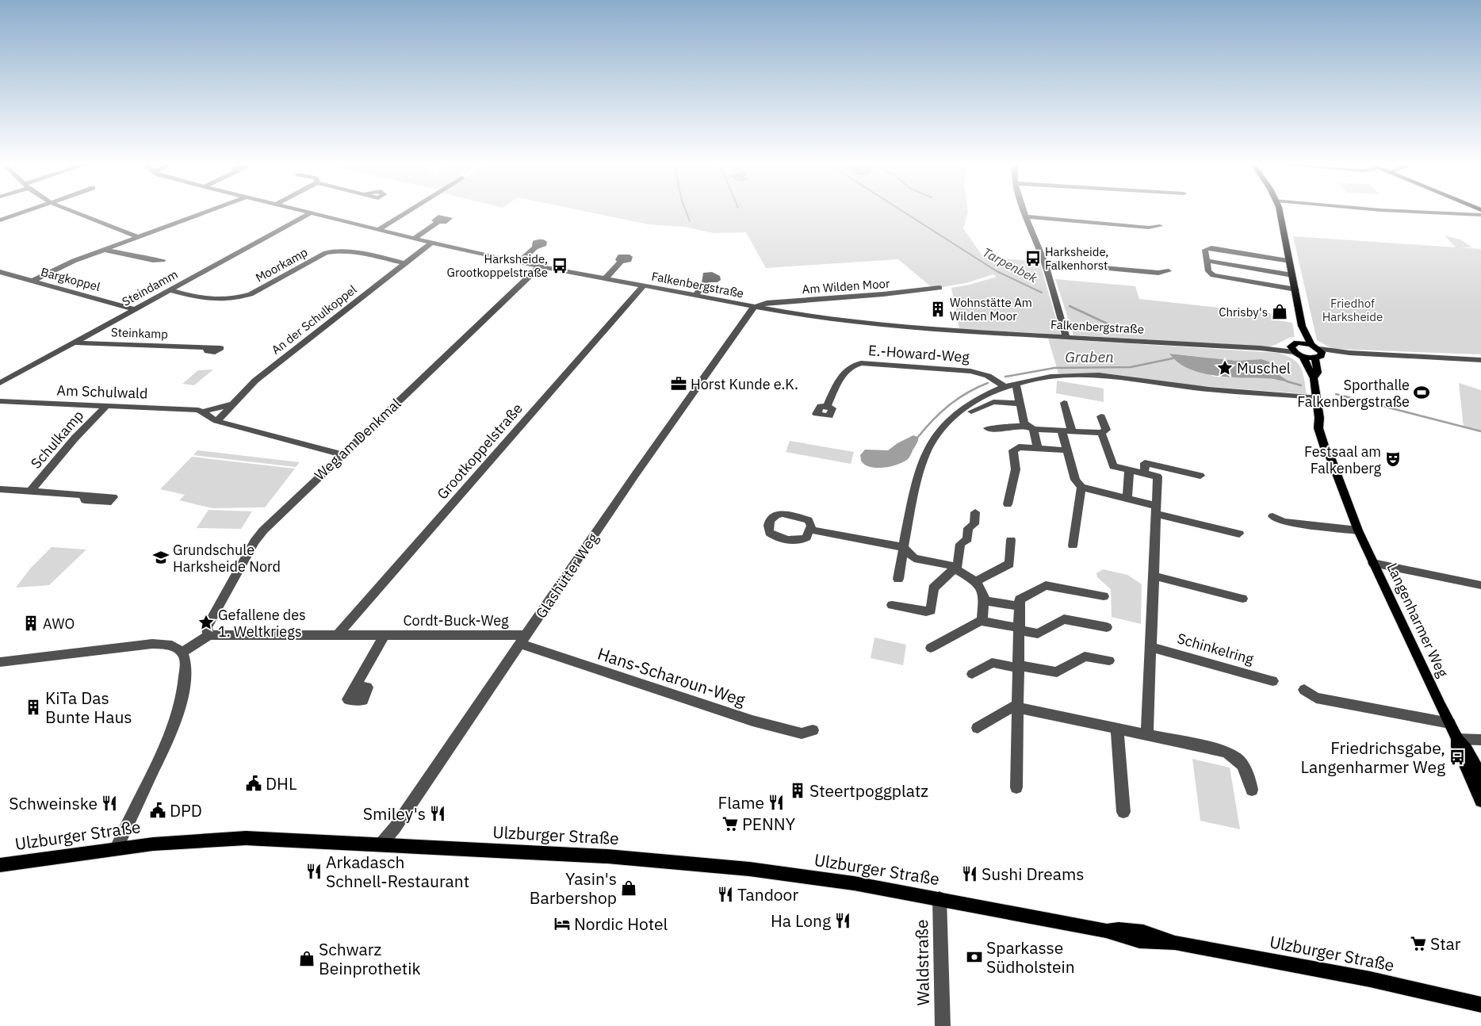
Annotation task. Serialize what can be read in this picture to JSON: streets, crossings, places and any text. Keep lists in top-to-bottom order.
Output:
{
  "streets": {
    "main road": ["Langenharmer Weg", "Ulzburger Straße"],
    "street": [
      "Moorkamp",
      "Bargkoppel",
      "Falkenbergstraße",
      "Am Wilden Moor",
      "Steindamm",
      "An der Schulkoppel",
      "Steinkamp",
      "E.-Howard-Weg",
      "Am Schulwald",
      "Schulkamp",
      "Weg am Denkmal",
      "Grootkoppelstraße",
      "Glashütter Weg",
      "Cordt-Buck-Weg",
      "Schinkelring",
      "Hans-Scharoun-Weg",
      "Waldstraße"
    ]
  },
  "crossings": [
    ["Moorkamp", "Steindamm"],
    ["Moorkamp", "An der Schulkoppel"],
    ["Bargkoppel", "Steindamm"],
    ["Falkenbergstraße", "Am Wilden Moor"],
    ["Falkenbergstraße", "Steindamm"],
    ["Falkenbergstraße", "An der Schulkoppel"],
    ["Falkenbergstraße", "Weg am Denkmal"],
    ["Falkenbergstraße", "Grootkoppelstraße"],
    ["Falkenbergstraße", "Glashütter Weg"],
    ["Am Wilden Moor", "Glashütter Weg"],
    ["Steindamm", "Steinkamp"],
    ["An der Schulkoppel", "Am Schulwald"],
    ["Am Schulwald", "Schulkamp"],
    ["Am Schulwald", "Weg am Denkmal"],
    ["Weg am Denkmal", "Cordt-Buck-Weg"],
    ["Grootkoppelstraße", "Cordt-Buck-Weg"],
    ["Glashütter Weg", "Cordt-Buck-Weg"],
    ["Glashütter Weg", "Hans-Scharoun-Weg"],
    ["Glashütter Weg", "Ulzburger Straße"],
    ["Cordt-Buck-Weg", "Hans-Scharoun-Weg"],
    ["Ulzburger Straße", "Waldstraße"]
  ],
  "water": ["Tarpenbek", "Graben"],
  "parks": ["Friedhof Harksheide"],
  "places": {
    "bus stop": ["Harksheide, Falkenhorst", "Harksheide, Grootkoppelstraße", "Friedrichsgabe, Langenharmer Weg"],
    "building": [
      "Wohnstätte Am Wilden Moor",
      "AWO",
      "KiTa Das Bunte Haus",
      "Steertpoggplatz"
    ],
    "shop": ["Chrisby's", "Yasin's Barbershop", "Schwarz Beinprothetik"],
    "place": ["Muschel", "Gefallene des 1. Weltkriegs"],
    "office": ["Horst Kunde e.K."],
    "sports": ["Sporthalle Falkenbergstraße"],
    "theatre": ["Festsaal am Falkenberg"],
    "school or university": ["Grundschule Harksheide Nord"],
    "public building": ["DHL", "DPD"],
    "restaurant": [
      "Flame",
      "Schweinske",
      "Smiley's",
      "Arkadasch Schnell-Restaurant",
      "Sushi Dreams",
      "Tandoor",
      "Ha Long"
    ],
    "supermarket": ["PENNY", "Star"],
    "hotel": ["Nordic Hotel"],
    "bank": ["Sparkasse Südholstein"]
  }
}
